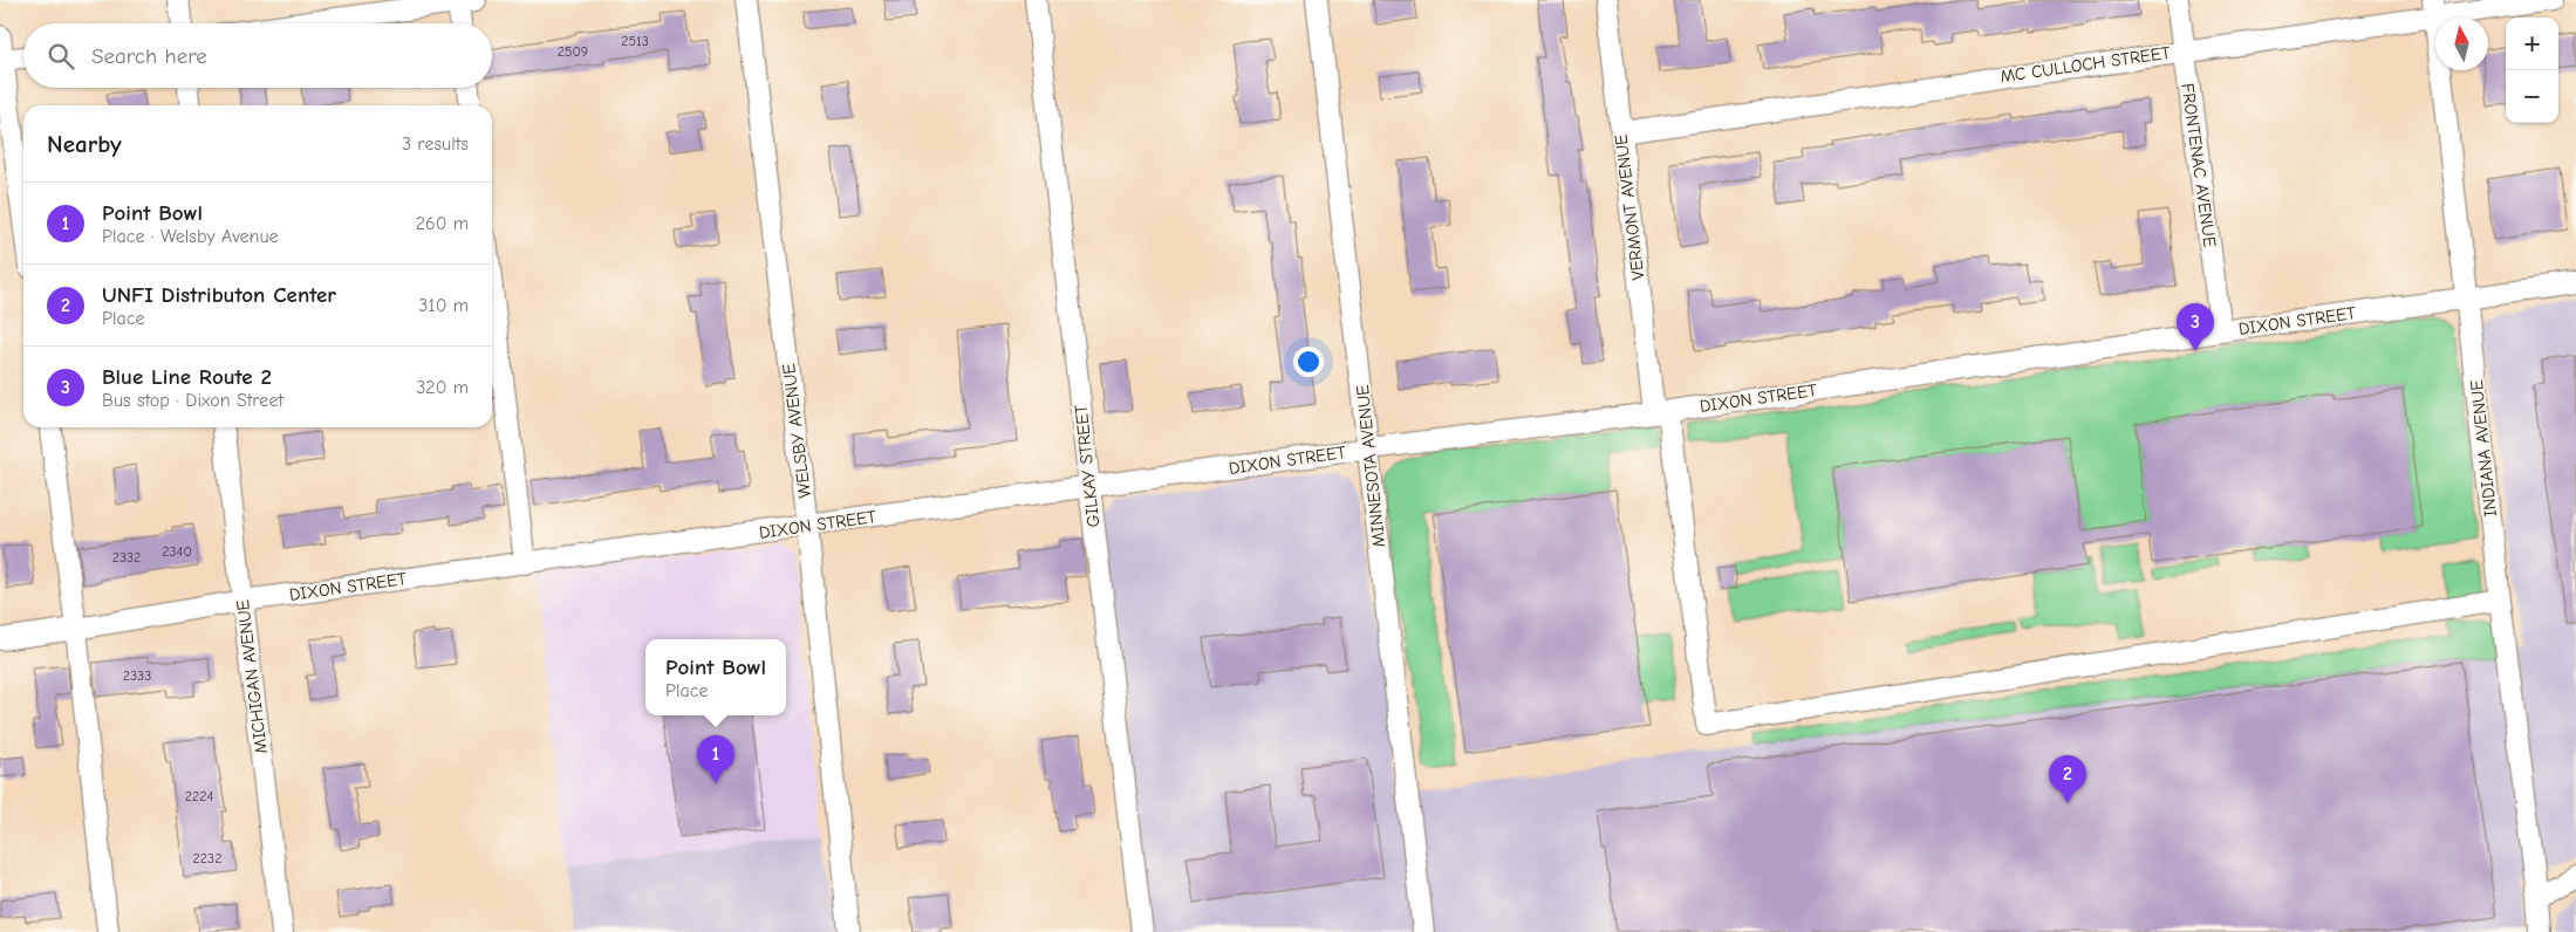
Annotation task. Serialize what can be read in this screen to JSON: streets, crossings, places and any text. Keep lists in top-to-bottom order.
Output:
{
  "streets": {
    "street": [
      "MC CULLOCH STREET",
      "FRONTENAC AVENUE",
      "VERMONT AVENUE",
      "DIXON STREET",
      "WELSBY AVENUE",
      "INDIANA AVENUE",
      "GILKAY STREET",
      "MINNESOTA AVENUE",
      "MICHIGAN AVENUE"
    ]
  },
  "crossings": [
    ["MC CULLOCH STREET", "FRONTENAC AVENUE"],
    ["MC CULLOCH STREET", "VERMONT AVENUE"],
    ["MC CULLOCH STREET", "INDIANA AVENUE"],
    ["FRONTENAC AVENUE", "DIXON STREET"],
    ["VERMONT AVENUE", "DIXON STREET"],
    ["VERMONT AVENUE", "INDIANA AVENUE"],
    ["DIXON STREET", "WELSBY AVENUE"],
    ["DIXON STREET", "INDIANA AVENUE"],
    ["DIXON STREET", "GILKAY STREET"],
    ["DIXON STREET", "MINNESOTA AVENUE"],
    ["DIXON STREET", "MICHIGAN AVENUE"]
  ],
  "house_numbers": [
    "2513",
    "2509",
    "2340",
    "2332",
    "2333",
    "2224",
    "2232"
  ],
  "north": "top",
  "page": {
    "map_buttons": ["+", "−"],
    "search": "Search here",
    "heading": ["Nearby", "3 results"],
    "list": [
      {
        "mark": "1",
        "name": "Point Bowl",
        "note": "Place · Welsby Avenue",
        "value": "260 m"
      },
      {
        "mark": "2",
        "name": "UNFI Distributon Center",
        "note": "Place",
        "value": "310 m"
      },
      {
        "mark": "3",
        "name": "Blue Line Route 2",
        "note": "Bus stop · Dixon Street",
        "value": "320 m"
      }
    ],
    "pins": ["3", "1", "2"],
    "popup": ["Point Bowl", "Place"]
  }
}
